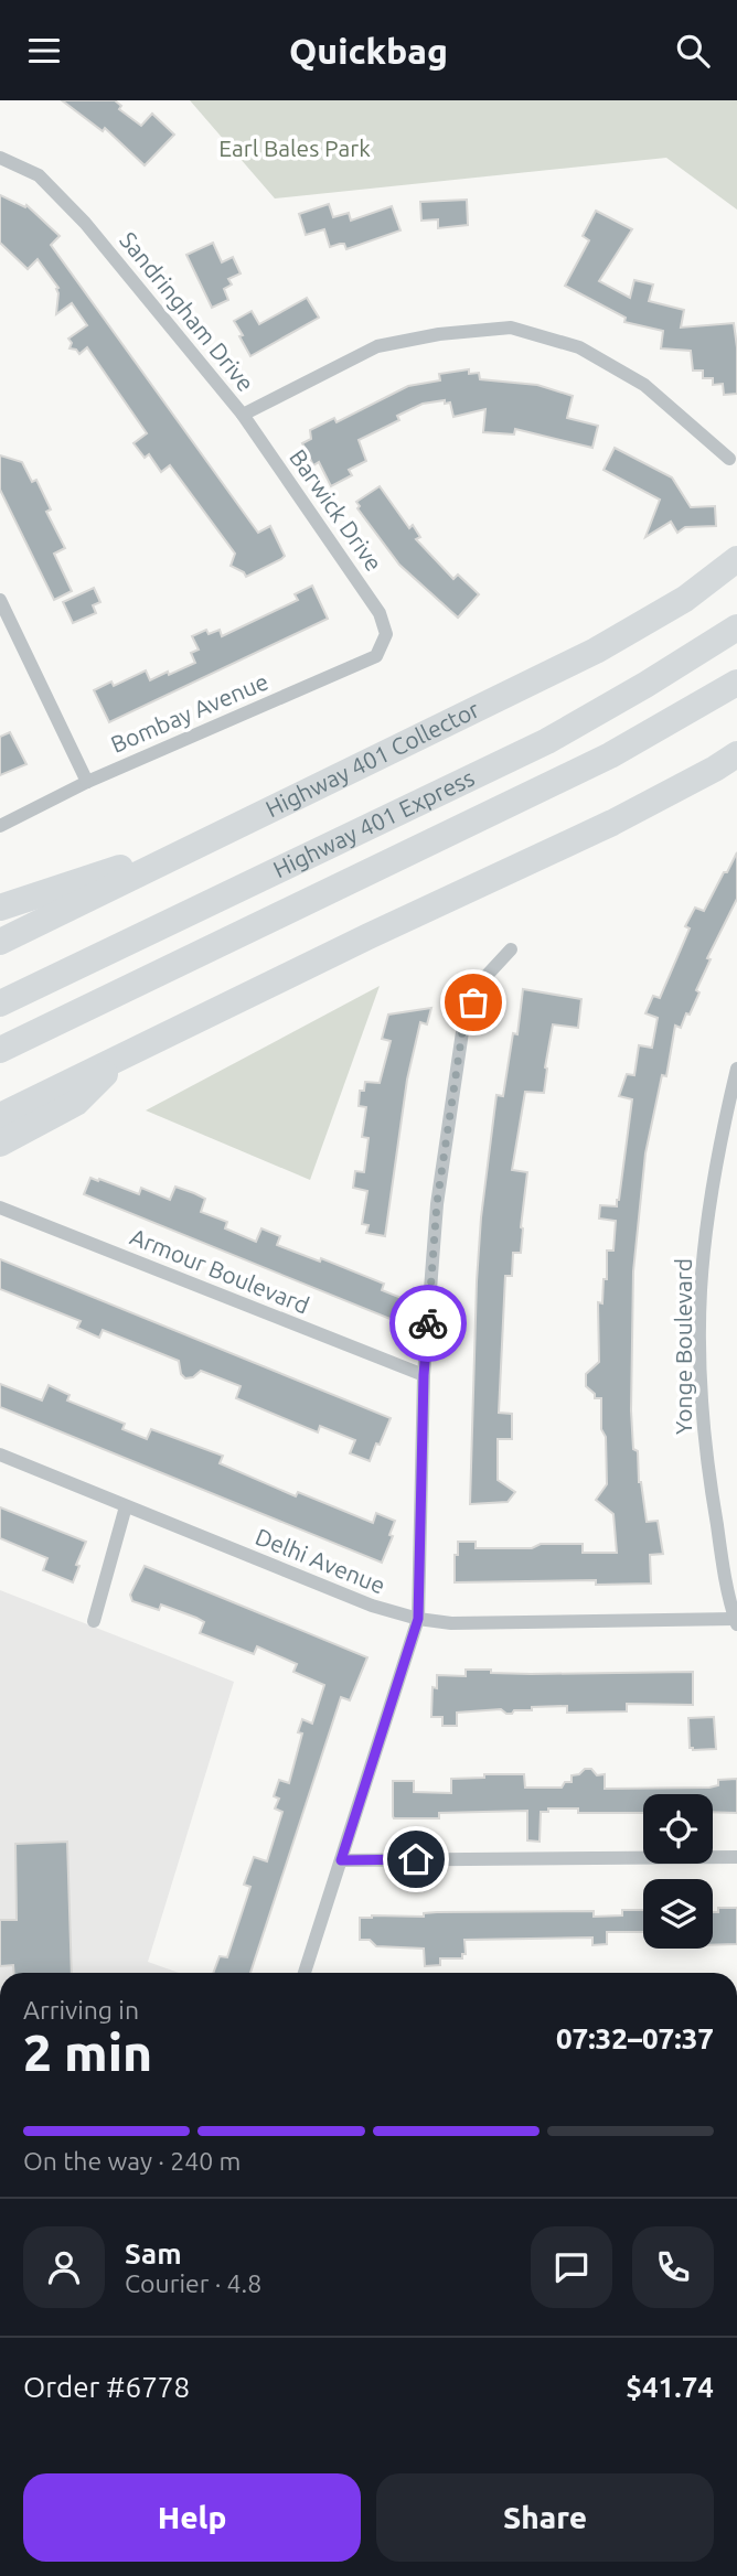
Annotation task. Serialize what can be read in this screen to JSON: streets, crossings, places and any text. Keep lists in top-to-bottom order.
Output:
{
  "streets": {
    "highway": ["Highway 401 Collector", "Highway 401 Express"],
    "street": [
      "Sandringham Drive",
      "Barwick Drive",
      "Bombay Avenue",
      "Armour Boulevard",
      "Yonge Boulevard",
      "Delhi Avenue"
    ]
  },
  "crossings": [
    ["Sandringham Drive", "Barwick Drive"],
    ["Barwick Drive", "Bombay Avenue"],
    ["Yonge Boulevard", "Delhi Avenue"]
  ],
  "parks": ["Earl Bales Park"],
  "page": {
    "header": "Quickbag",
    "heading": ["2 min", "Arriving in", "07:32–07:37"],
    "panel": [
      "Sam",
      "Courier · 4.8",
      "Order #6778",
      "$41.74"
    ],
    "bar": "On the way · 240 m",
    "buttons": ["Help", "Share"]
  }
}
